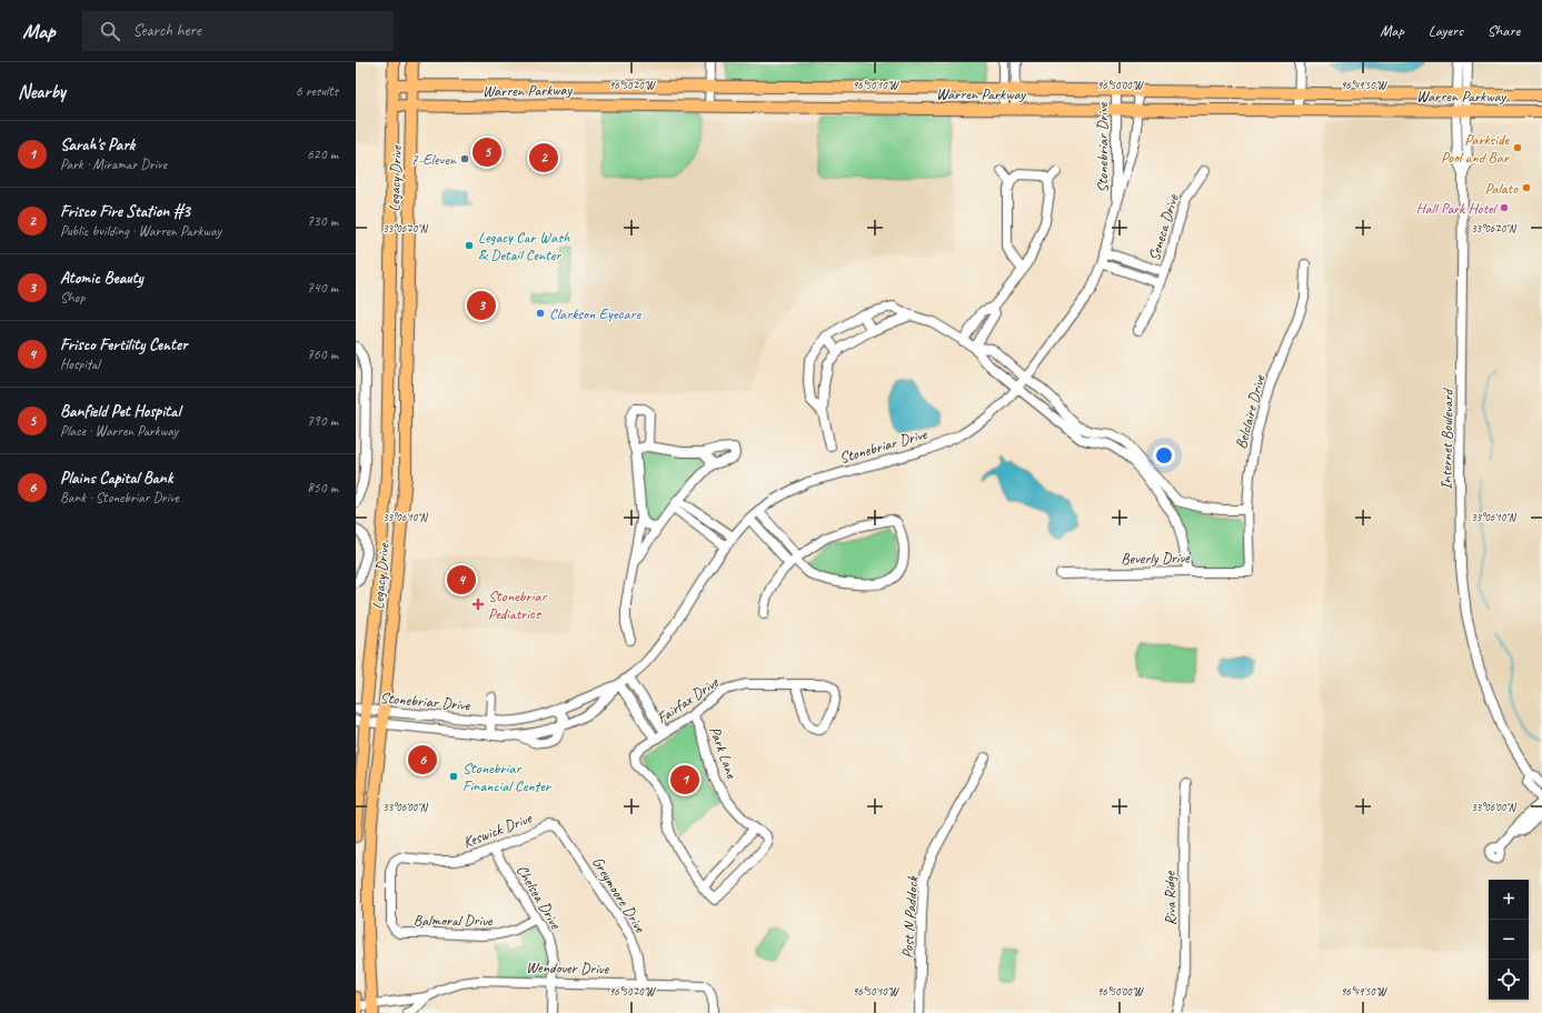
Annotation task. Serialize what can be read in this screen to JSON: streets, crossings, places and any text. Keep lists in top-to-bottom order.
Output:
{
  "streets": {
    "main road": ["Warren Parkway", "Legacy Drive"],
    "street": [
      "Stonebriar Drive",
      "Seneca Drive",
      "Belclaire Drive",
      "Internet Boulevard",
      "Beverly Drive",
      "Fairfax Drive",
      "Park Lane",
      "Keswick Drive",
      "Greymoore Drive",
      "Chelsea Drive",
      "Riva Ridge",
      "Post N Paddock",
      "Balmoral Drive",
      "Wendover Drive"
    ]
  },
  "crossings": [
    ["Warren Parkway", "Stonebriar Drive"],
    ["Warren Parkway", "Legacy Drive"],
    ["Warren Parkway", "Internet Boulevard"],
    ["Stonebriar Drive", "Legacy Drive"],
    ["Stonebriar Drive", "Seneca Drive"],
    ["Legacy Drive", "Wendover Drive"],
    ["Belclaire Drive", "Beverly Drive"],
    ["Fairfax Drive", "Park Lane"],
    ["Keswick Drive", "Greymoore Drive"],
    ["Keswick Drive", "Chelsea Drive"],
    ["Keswick Drive", "Balmoral Drive"],
    ["Greymoore Drive", "Wendover Drive"],
    ["Chelsea Drive", "Balmoral Drive"],
    ["Chelsea Drive", "Wendover Drive"]
  ],
  "places": {
    "other": [
      "Parkside Pool and Bar",
      "7-Eleven",
      "Palato",
      "Hall Park Hotel",
      "Legacy Car Wash & Detail Center",
      "Clarkson Eyecare",
      "Stonebriar Financial Center"
    ],
    "health": ["Stonebriar Pediatrics"]
  },
  "page": {
    "header": "Map",
    "search": "Search here",
    "nav": ["Map", "Layers", "Share"],
    "heading": ["Nearby", "6 results"],
    "list": [
      {
        "mark": "1",
        "name": "Sarah's Park",
        "note": "Park · Miramar Drive",
        "value": "620 m"
      },
      {
        "mark": "2",
        "name": "Frisco Fire Station #3",
        "note": "Public building · Warren Parkway",
        "value": "730 m"
      },
      {
        "mark": "3",
        "name": "Atomic Beauty",
        "note": "Shop",
        "value": "740 m"
      },
      {
        "mark": "4",
        "name": "Frisco Fertility Center",
        "note": "Hospital",
        "value": "760 m"
      },
      {
        "mark": "5",
        "name": "Banfield Pet Hospital",
        "note": "Place · Warren Parkway",
        "value": "790 m"
      },
      {
        "mark": "6",
        "name": "Plains Capital Bank",
        "note": "Bank · Stonebriar Drive",
        "value": "850 m"
      }
    ],
    "pins": [
      "5",
      "2",
      "3",
      "4",
      "6",
      "1"
    ],
    "map_buttons": ["+", "−"]
  },
  "coordinates": [
    "96°50'20\"W",
    "96°50'10\"W",
    "96°50'00\"W",
    "96°49'50\"W",
    "33°06'20\"N",
    "33°06'10\"N",
    "33°06'00\"N"
  ]
}
